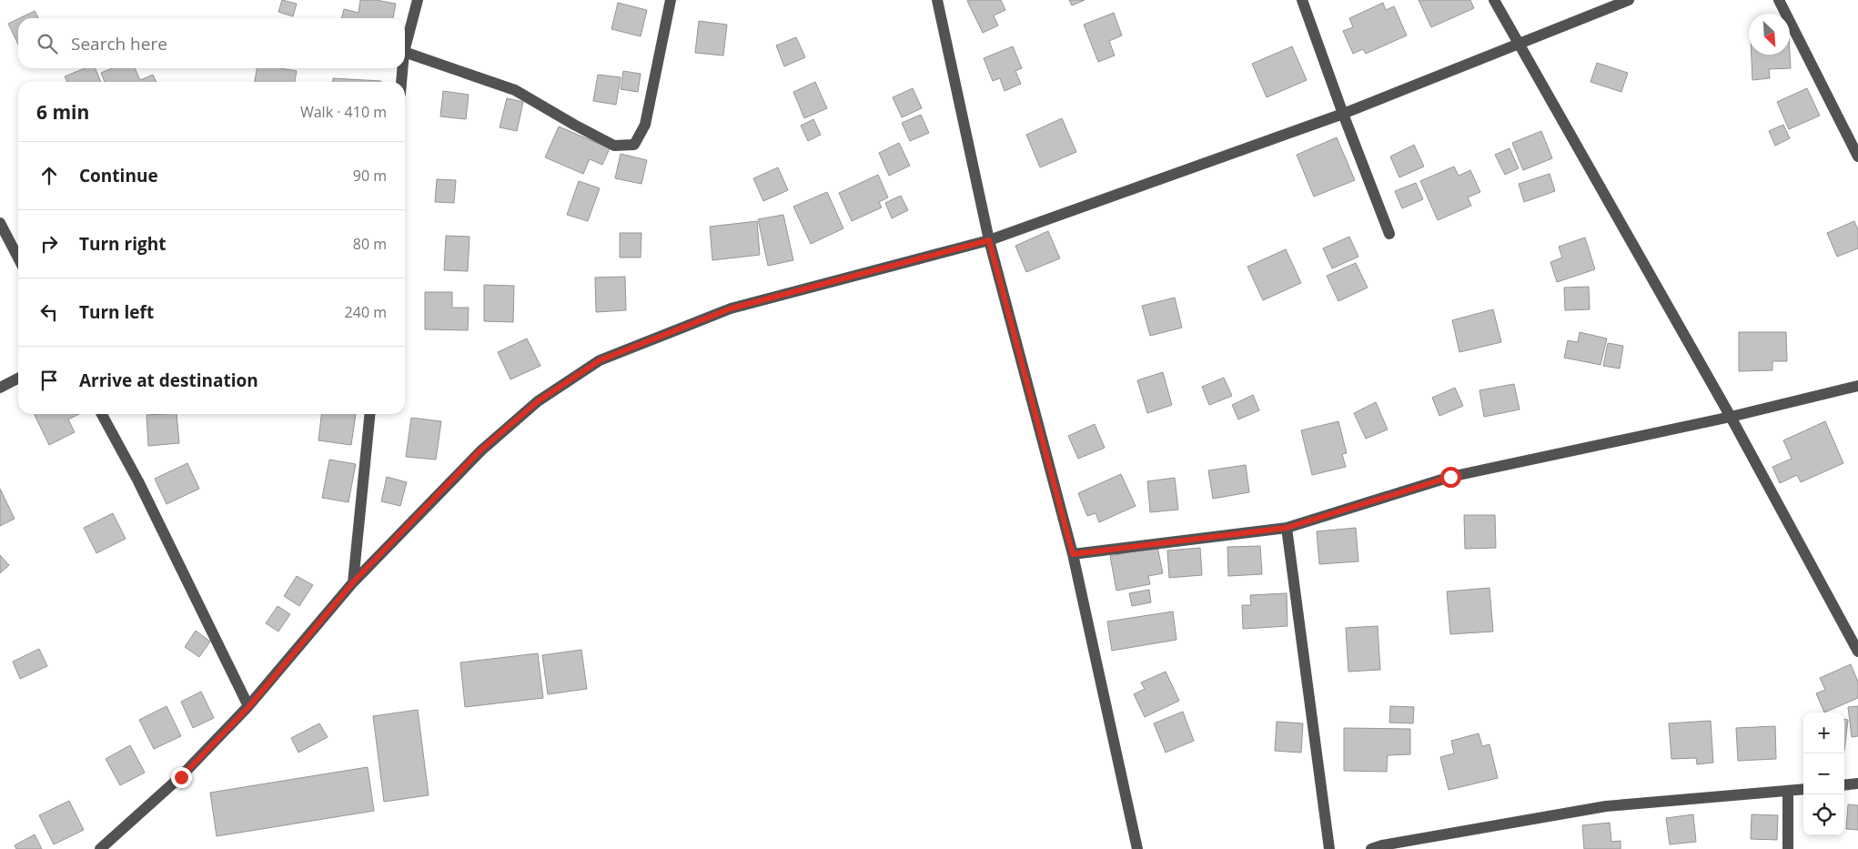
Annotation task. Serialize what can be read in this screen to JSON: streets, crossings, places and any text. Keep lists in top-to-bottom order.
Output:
{
  "north": "bottom right",
  "page": {
    "search": "Search here",
    "heading": ["6 min", "Walk · 410 m"],
    "list": [
      ["Continue", "90 m"],
      ["Turn right", "80 m"],
      ["Turn left", "240 m"],
      "Arrive at destination"
    ],
    "map_buttons": ["+", "−"]
  }
}
